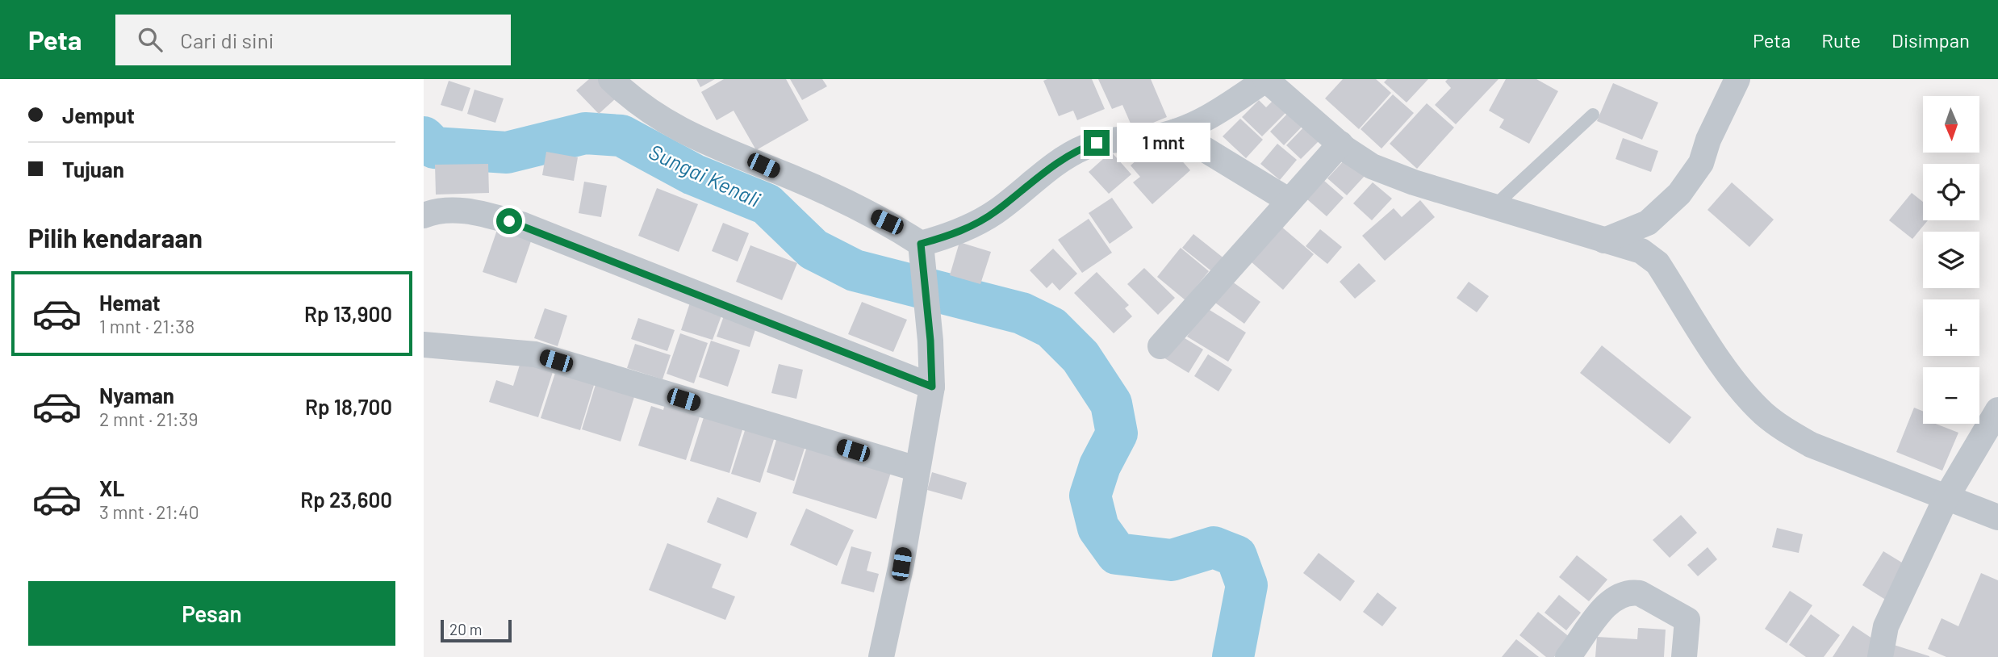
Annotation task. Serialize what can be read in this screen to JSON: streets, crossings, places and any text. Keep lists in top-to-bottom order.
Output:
{
  "water": ["Sungai Kenali"],
  "scale_bar": "20 m",
  "north": "bottom",
  "page": {
    "header": "Peta",
    "search": "Cari di sini",
    "nav": ["Peta", "Rute", "Disimpan"],
    "banner": ["Jemput", "Tujuan"],
    "map_buttons": ["+", "−"],
    "bubble": "1 mnt",
    "heading": "Pilih kendaraan",
    "list": [
      {
        "name": "Hemat",
        "note": "1 mnt · 21:38",
        "value": "Rp 13,900"
      },
      {
        "name": "Nyaman",
        "note": "2 mnt · 21:39",
        "value": "Rp 18,700"
      },
      {
        "name": "XL",
        "note": "3 mnt · 21:40",
        "value": "Rp 23,600"
      }
    ],
    "buttons": "Pesan",
    "scale": "20 m"
  }
}
